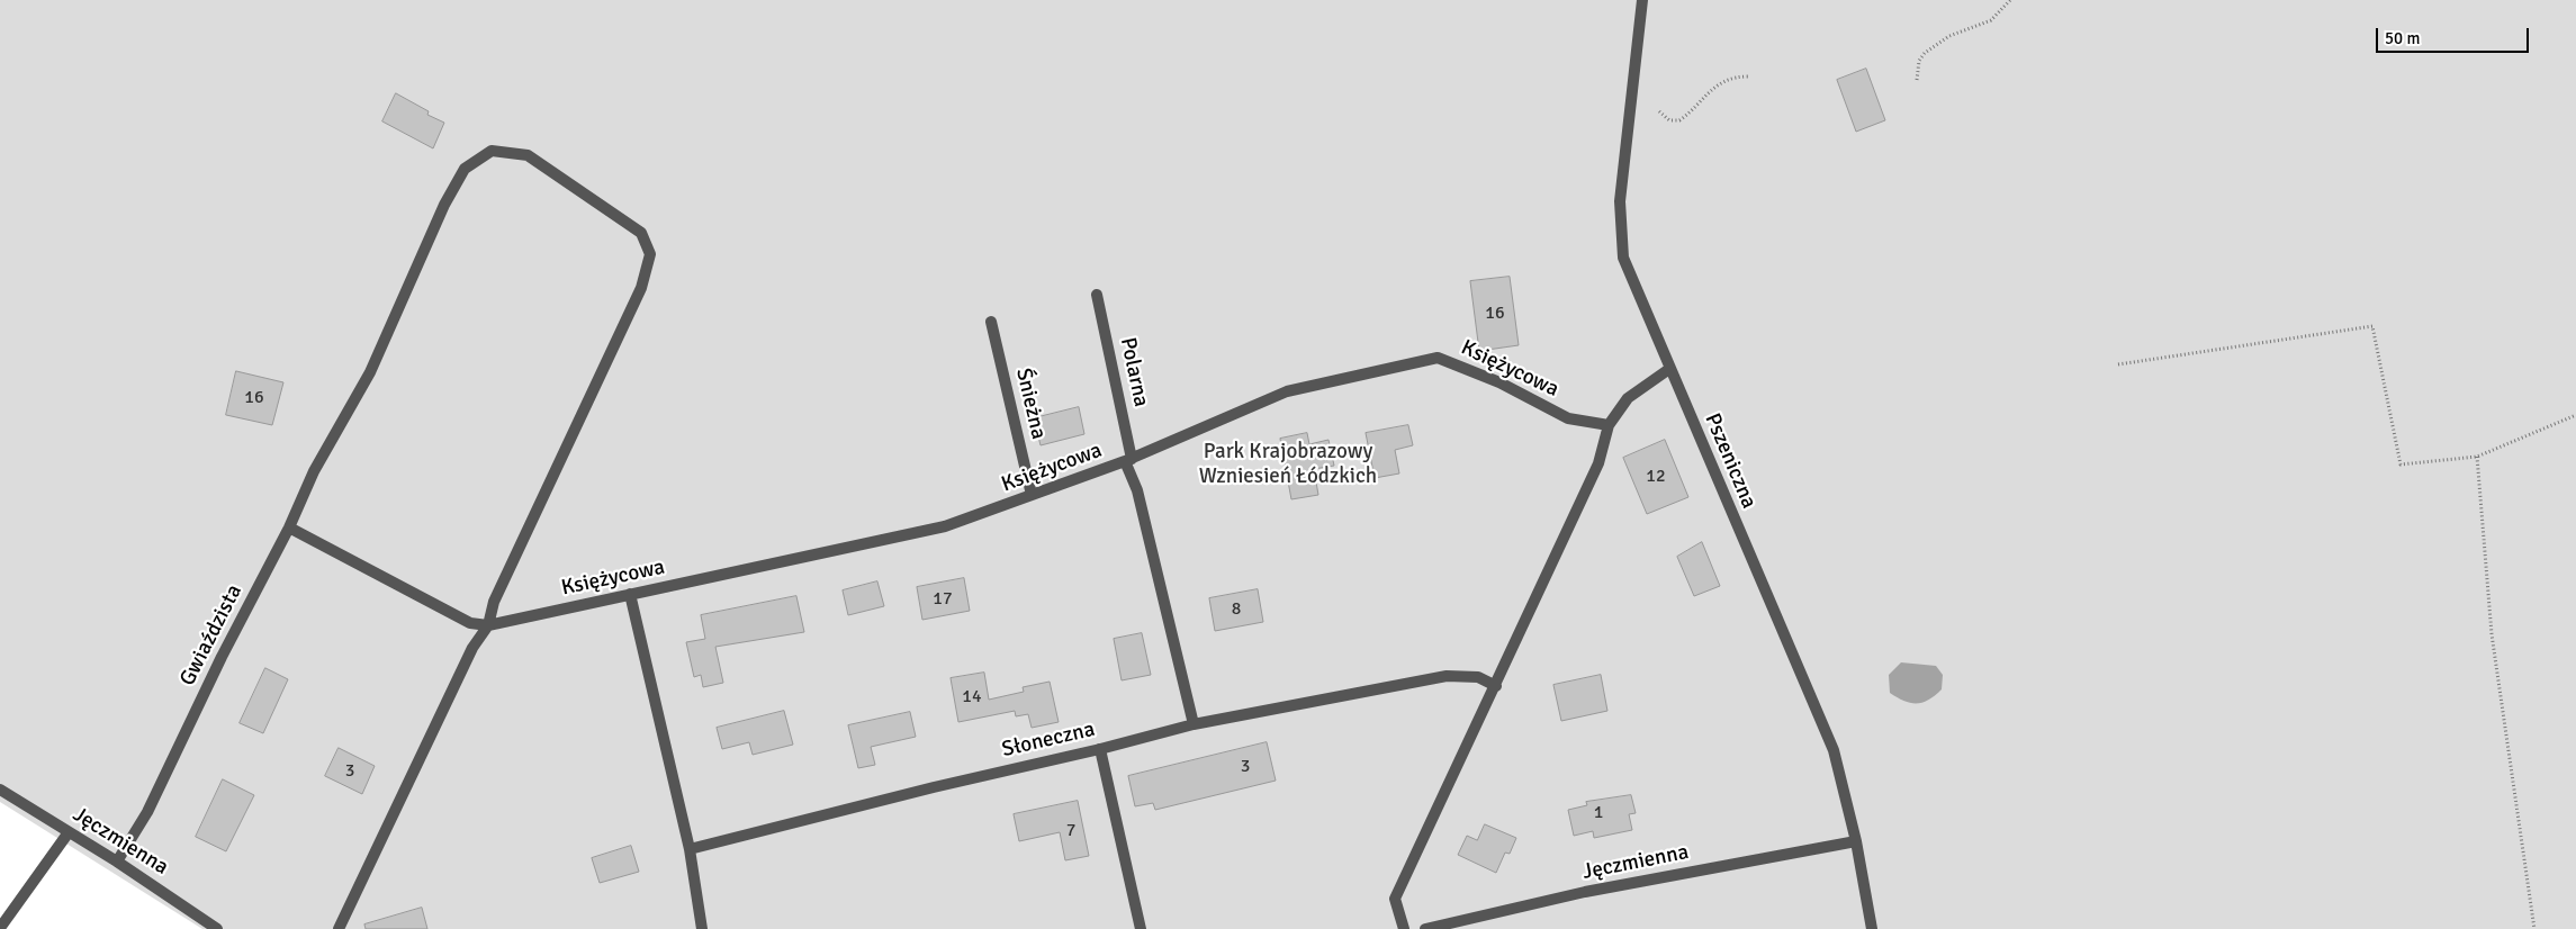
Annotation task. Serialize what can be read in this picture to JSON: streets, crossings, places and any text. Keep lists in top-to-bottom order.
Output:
{
  "streets": {
    "street": [
      "Księżycowa",
      "Polarna",
      "Śnieżna",
      "Pszeniczna",
      "Gwiaździsta",
      "Słoneczna",
      "Jęczmienna"
    ]
  },
  "crossings": [
    ["Księżycowa", "Polarna"],
    ["Księżycowa", "Śnieżna"],
    ["Księżycowa", "Gwiaździsta"],
    ["Polarna", "Słoneczna"],
    ["Pszeniczna", "Jęczmienna"],
    ["Gwiaździsta", "Jęczmienna"]
  ],
  "parks": ["Park Krajobrazowy Wzniesień Łódzkich"],
  "house_numbers": [
    "16",
    "16",
    "12",
    "17",
    "8",
    "14",
    "3",
    "3",
    "1",
    "7"
  ],
  "scale_bar": "50 m"
}
